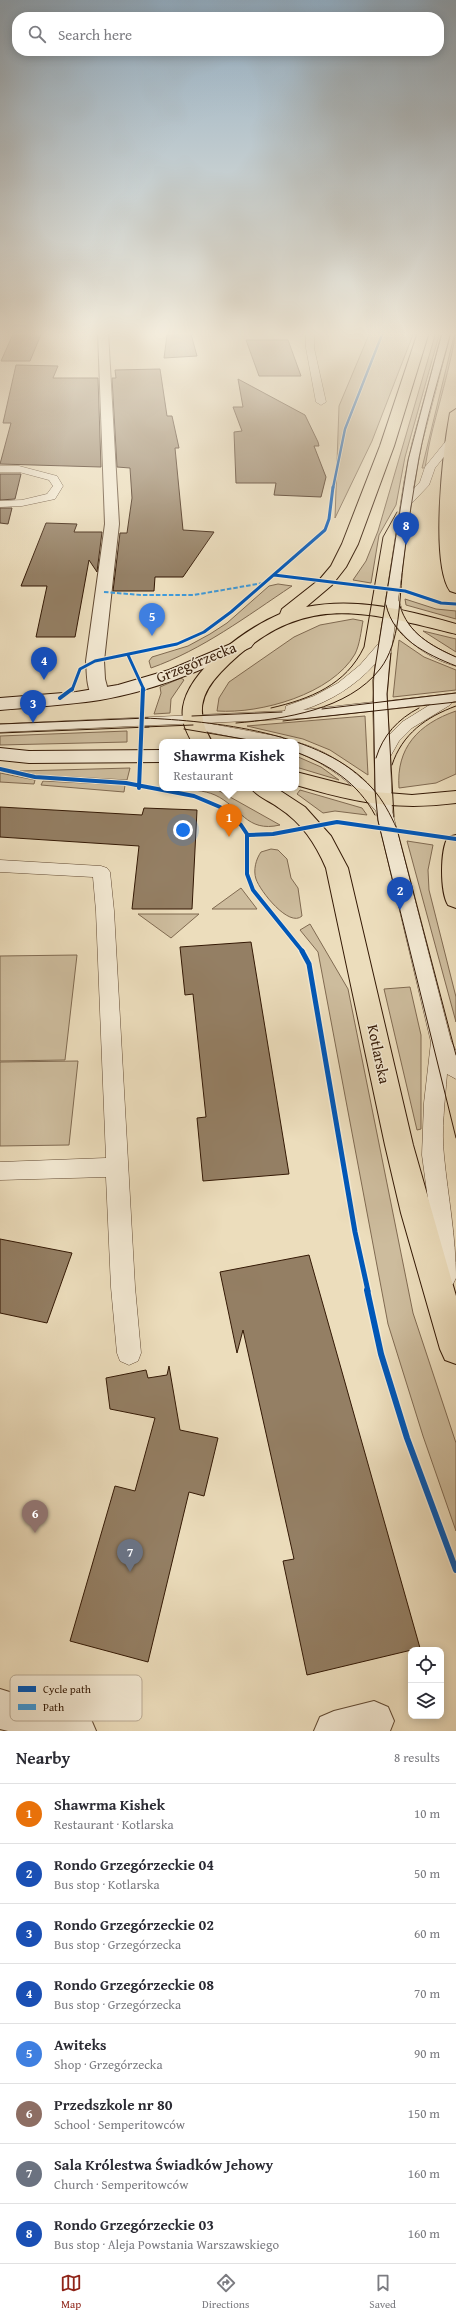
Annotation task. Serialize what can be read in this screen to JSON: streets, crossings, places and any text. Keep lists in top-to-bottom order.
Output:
{
  "streets": {
    "main road": ["Kotlarska"],
    "street": ["Grzegórzecka"]
  },
  "legend": ["Cycle path", "Path"],
  "page": {
    "search": "Search here",
    "pins": [
      "8",
      "5",
      "4",
      "3",
      "1",
      "2",
      "6",
      "7"
    ],
    "popup": ["Shawrma Kishek", "Restaurant"],
    "heading": ["Nearby", "8 results"],
    "list": [
      {
        "mark": "1",
        "name": "Shawrma Kishek",
        "note": "Restaurant · Kotlarska",
        "value": "10 m"
      },
      {
        "mark": "2",
        "name": "Rondo Grzegórzeckie 04",
        "note": "Bus stop · Kotlarska",
        "value": "50 m"
      },
      {
        "mark": "3",
        "name": "Rondo Grzegórzeckie 02",
        "note": "Bus stop · Grzegórzecka",
        "value": "60 m"
      },
      {
        "mark": "4",
        "name": "Rondo Grzegórzeckie 08",
        "note": "Bus stop · Grzegórzecka",
        "value": "70 m"
      },
      {
        "mark": "5",
        "name": "Awiteks",
        "note": "Shop · Grzegórzecka",
        "value": "90 m"
      },
      {
        "mark": "6",
        "name": "Przedszkole nr 80",
        "note": "School · Semperitowców",
        "value": "150 m"
      },
      {
        "mark": "7",
        "name": "Sala Królestwa Świadków Jehowy",
        "note": "Church · Semperitowców",
        "value": "160 m"
      },
      {
        "mark": "8",
        "name": "Rondo Grzegórzeckie 03",
        "note": "Bus stop · Aleja Powstania Warszawskiego",
        "value": "160 m"
      }
    ],
    "nav": ["Map", "Directions", "Saved"]
  }
}
